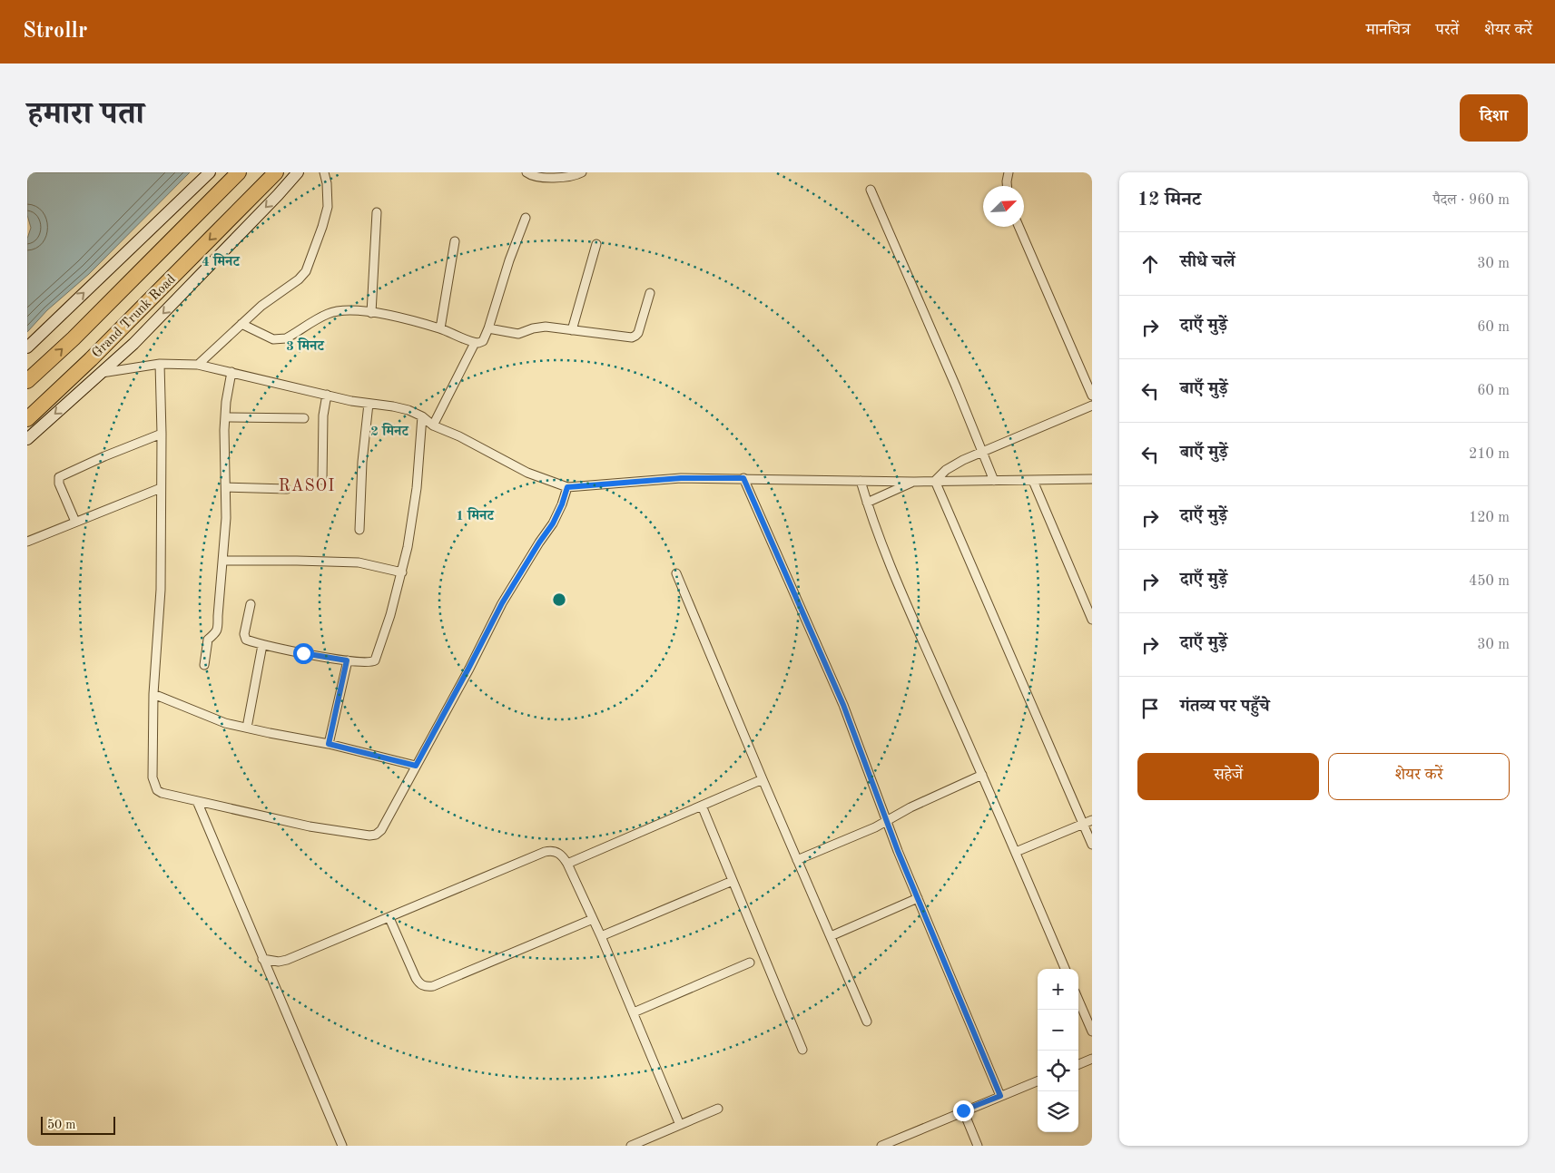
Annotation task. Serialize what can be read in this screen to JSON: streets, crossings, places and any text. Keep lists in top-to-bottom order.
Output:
{
  "streets": {
    "highway": ["Grand Trunk Road"]
  },
  "districts": ["RASOI"],
  "scale_bar": "50 m",
  "north": "top right",
  "page": {
    "header": "Strollr",
    "nav": ["मानचित्र", "परतें", "शेयर करें"],
    "title": "हमारा पता",
    "buttons": [
      "दिशा",
      ["सहेजें", "शेयर करें"]
    ],
    "heading": ["12 मिनट", "पैदल · 960 m"],
    "list": [
      ["सीधे चलें", "30 m"],
      ["दाएँ मुड़ें", "60 m"],
      ["बाएँ मुड़ें", "60 m"],
      ["बाएँ मुड़ें", "210 m"],
      ["दाएँ मुड़ें", "120 m"],
      ["दाएँ मुड़ें", "450 m"],
      ["दाएँ मुड़ें", "30 m"],
      "गंतव्य पर पहुँचे"
    ],
    "map_buttons": ["+", "−"],
    "scale": "50 m"
  },
  "rings": [
    "4 मिनट",
    "3 मिनट",
    "2 मिनट",
    "1 मिनट"
  ]
}
